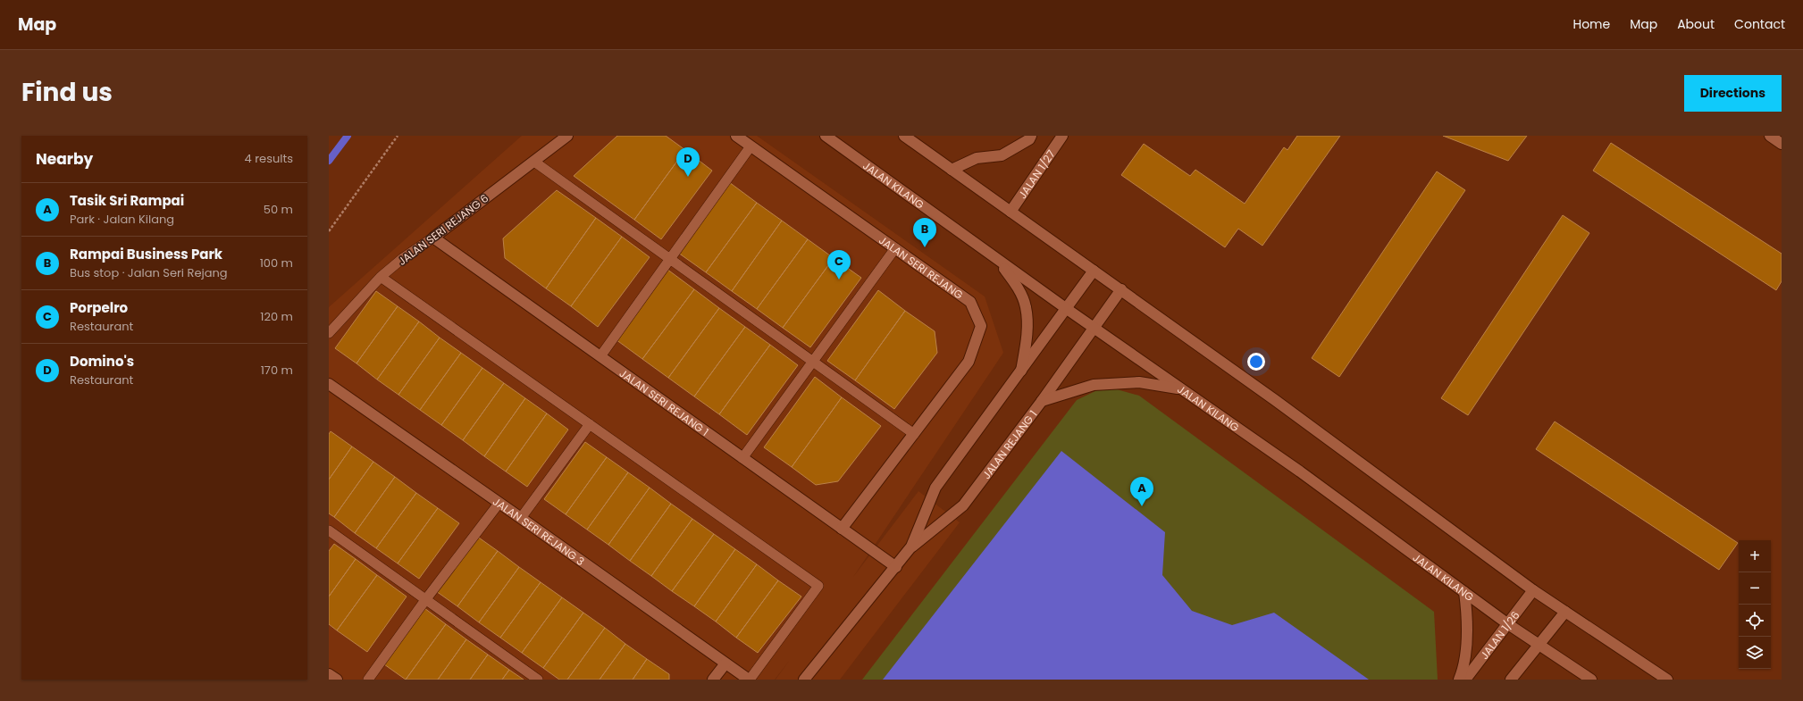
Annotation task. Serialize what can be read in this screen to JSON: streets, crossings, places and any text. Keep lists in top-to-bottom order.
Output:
{
  "streets": {
    "street": [
      "JALAN 1/27",
      "JALAN KILANG",
      "JALAN SERI REJANG 6",
      "JALAN SERI REJANG",
      "JALAN SERI REJANG 1",
      "JALAN REJANG 1",
      "JALAN SERI REJANG 3",
      "JALAN 1/26"
    ]
  },
  "crossings": [
    ["JALAN KILANG", "JALAN REJANG 1"],
    ["JALAN KILANG", "JALAN 1/26"],
    ["JALAN SERI REJANG 6", "JALAN SERI REJANG 1"],
    ["JALAN SERI REJANG", "JALAN SERI REJANG 1"],
    ["JALAN SERI REJANG 1", "JALAN REJANG 1"]
  ],
  "page": {
    "header": "Map",
    "nav": [
      "Home",
      "Map",
      "About",
      "Contact"
    ],
    "title": "Find us",
    "buttons": "Directions",
    "heading": ["Nearby", "4 results"],
    "pins": [
      "D",
      "B",
      "C",
      "A"
    ],
    "list": [
      {
        "mark": "A",
        "name": "Tasik Sri Rampai",
        "note": "Park · Jalan Kilang",
        "value": "50 m"
      },
      {
        "mark": "B",
        "name": "Rampai Business Park",
        "note": "Bus stop · Jalan Seri Rejang",
        "value": "100 m"
      },
      {
        "mark": "C",
        "name": "Porpelro",
        "note": "Restaurant",
        "value": "120 m"
      },
      {
        "mark": "D",
        "name": "Domino's",
        "note": "Restaurant",
        "value": "170 m"
      }
    ],
    "map_buttons": ["+", "−"]
  }
}
